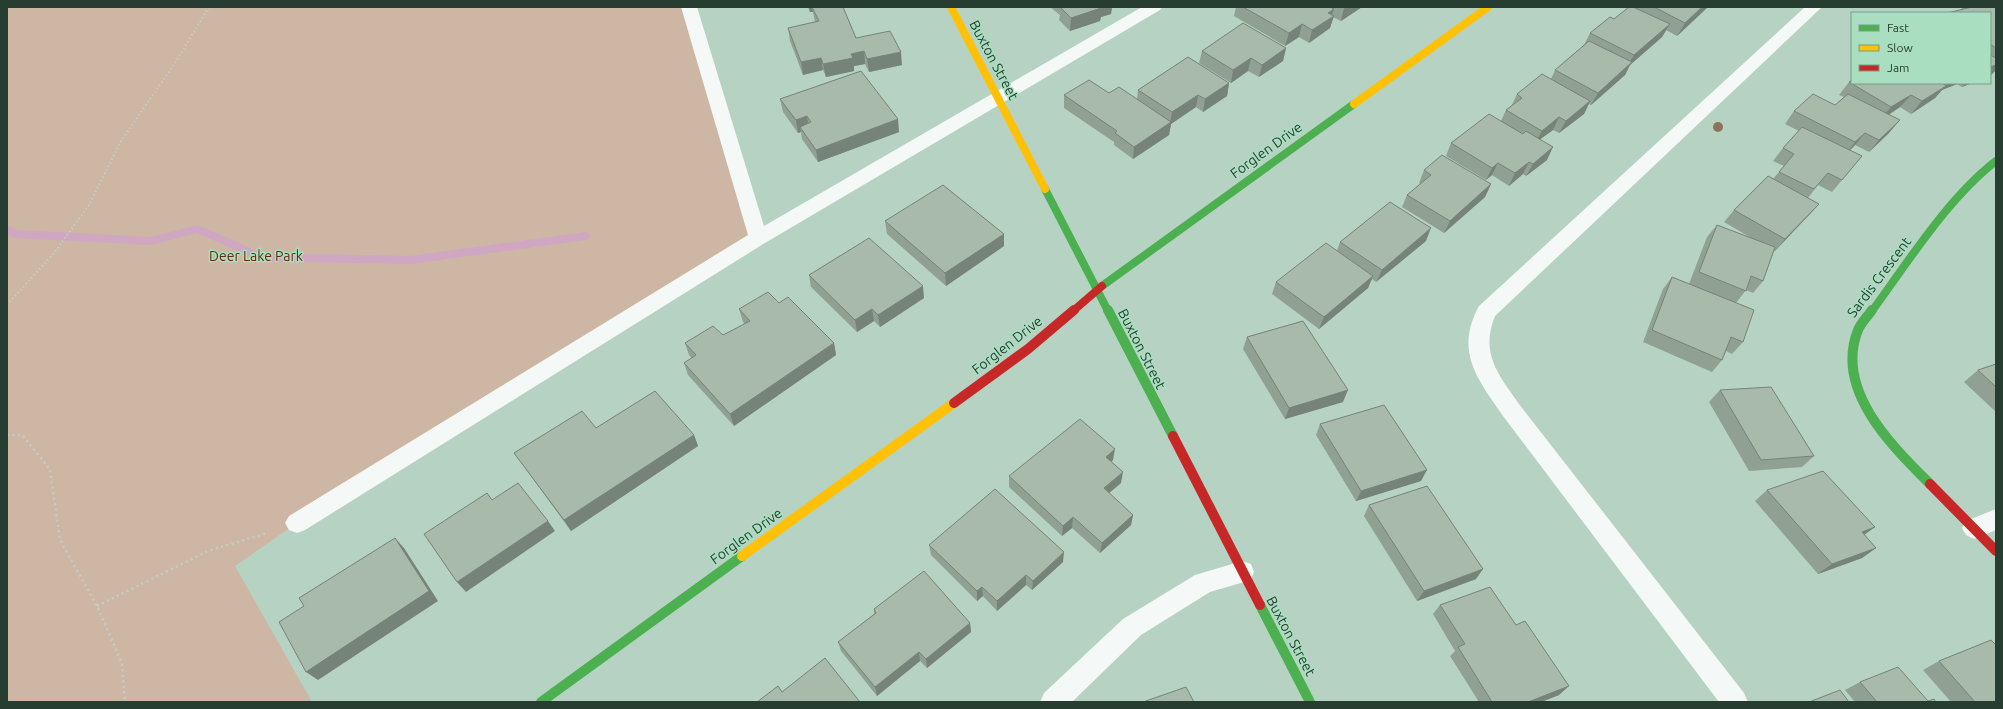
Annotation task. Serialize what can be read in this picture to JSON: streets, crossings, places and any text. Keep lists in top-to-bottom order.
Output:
{
  "streets": {
    "street": ["Buxton Street", "Forglen Drive", "Sardis Crescent"]
  },
  "crossings": [
    ["Buxton Street", "Forglen Drive"]
  ],
  "parks": ["Deer Lake Park"],
  "legend": ["Fast", "Slow", "Jam"]
}
